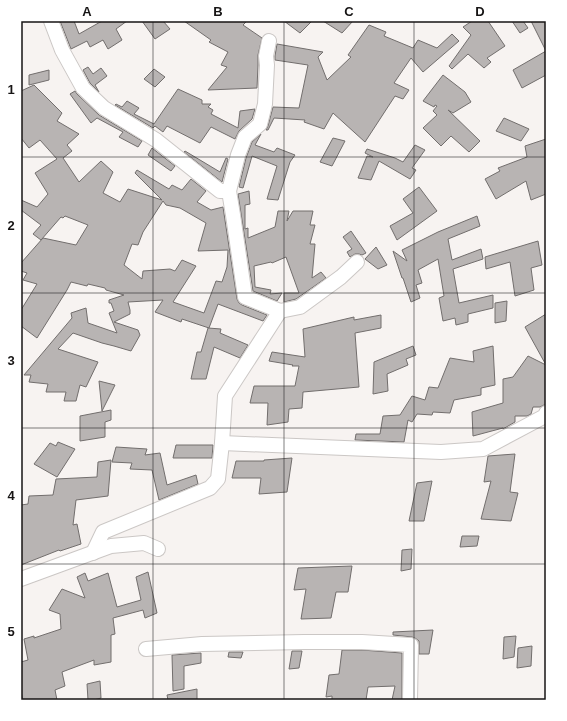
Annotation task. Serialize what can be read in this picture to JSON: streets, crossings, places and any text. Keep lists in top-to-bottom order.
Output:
{
  "grid": {
    "columns": [
      "A",
      "B",
      "C",
      "D"
    ],
    "rows": [
      "1",
      "2",
      "3",
      "4",
      "5"
    ]
  }
}
